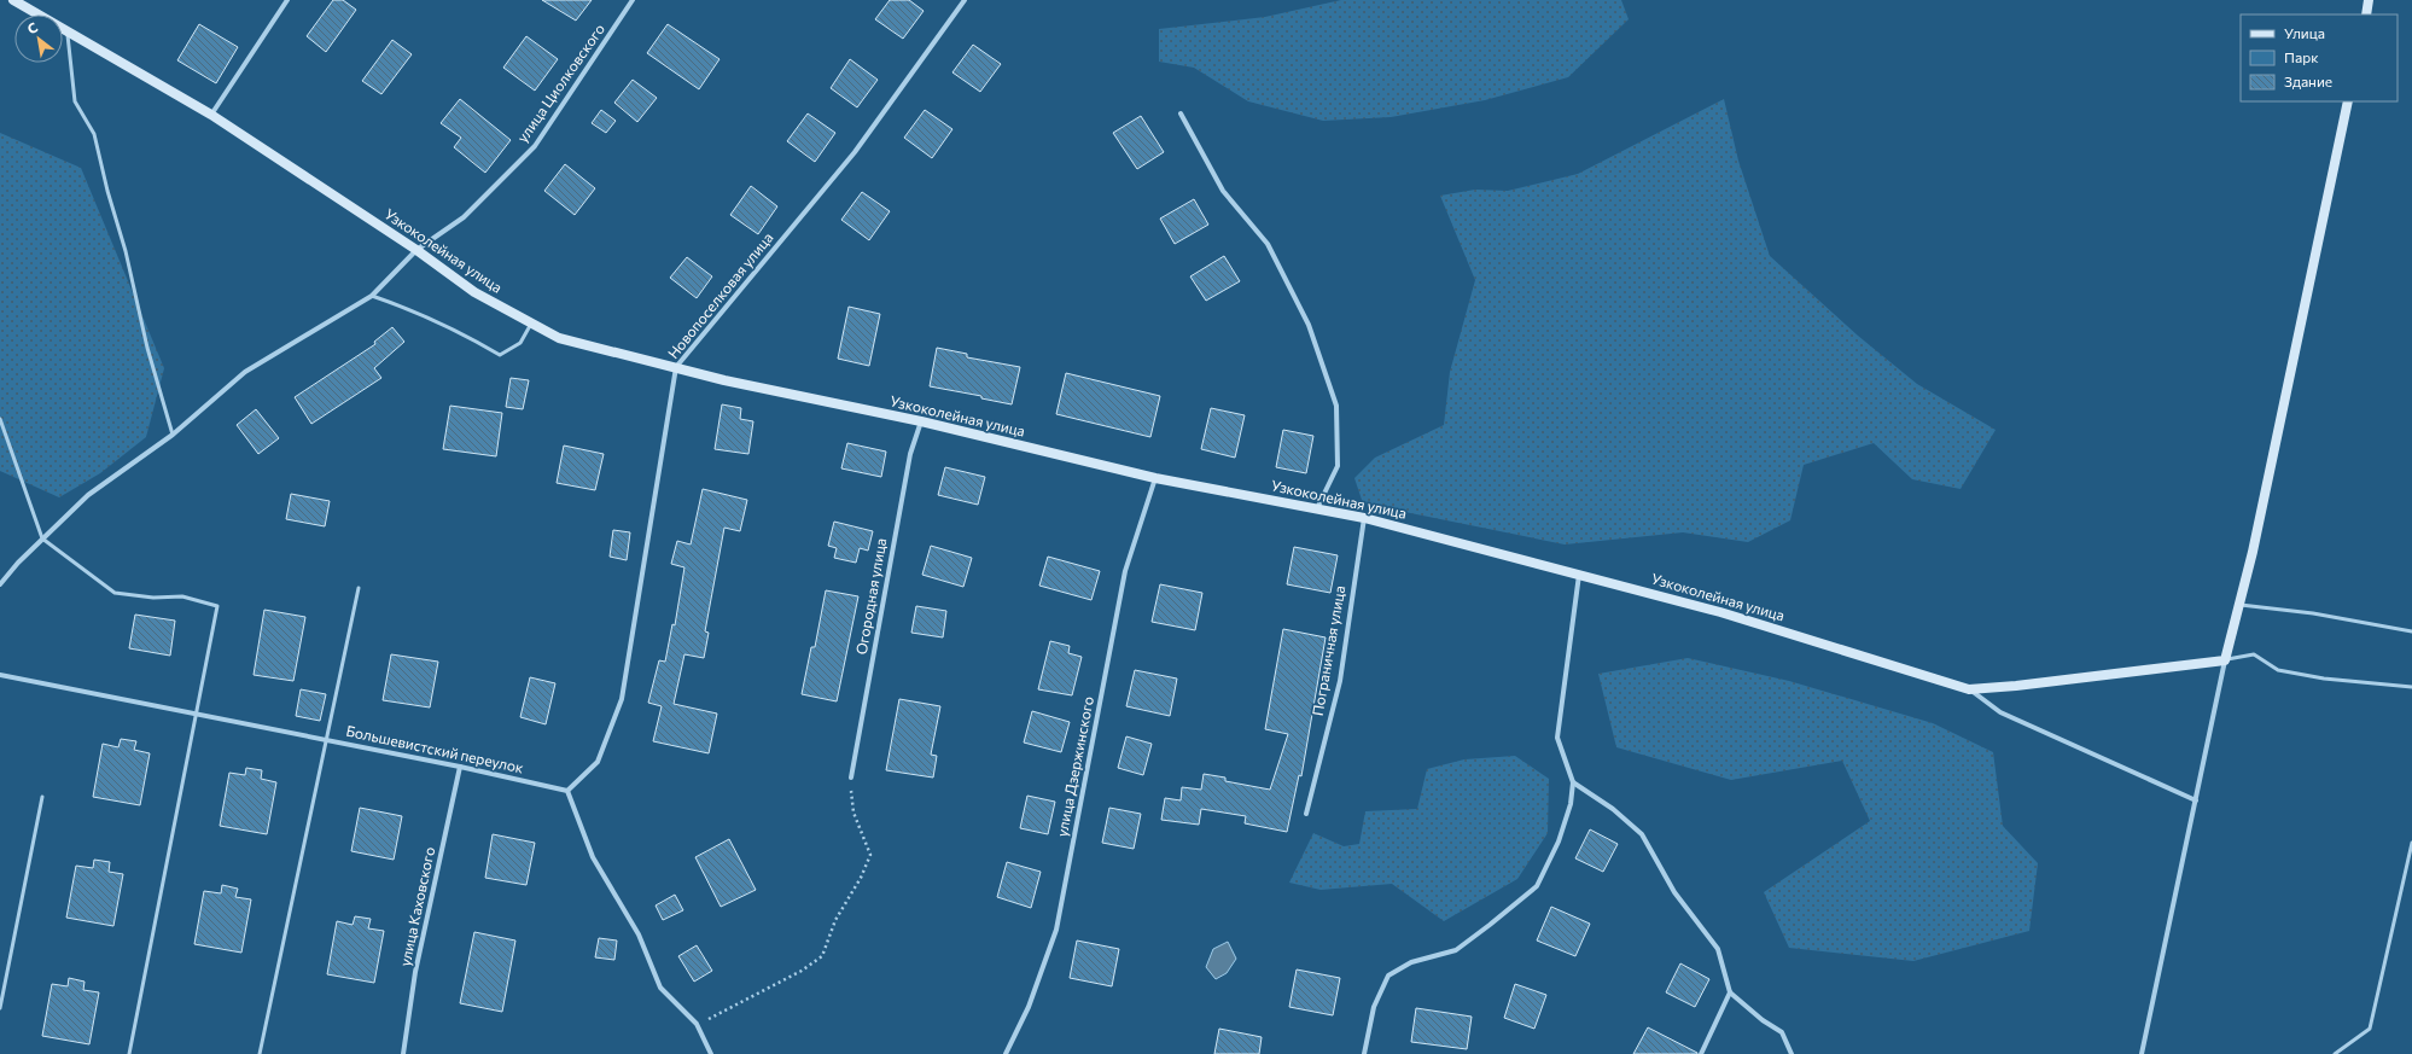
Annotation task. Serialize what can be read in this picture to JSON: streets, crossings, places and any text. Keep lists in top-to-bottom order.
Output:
{
  "streets": {
    "street": [
      "улица Циолковского",
      "Узкоколейная улица",
      "Новопоселковая улица",
      "Огородная улица",
      "Пограничная улица",
      "Большевистский переулок",
      "улица Дзержинского",
      "улица Каховского"
    ]
  },
  "crossings": [
    ["улица Циолковского", "Узкоколейная улица"],
    ["Узкоколейная улица", "Новопоселковая улица"],
    ["Узкоколейная улица", "Огородная улица"],
    ["Узкоколейная улица", "Пограничная улица"],
    ["Узкоколейная улица", "улица Дзержинского"],
    ["Новопоселковая улица", "Большевистский переулок"],
    ["Большевистский переулок", "улица Каховского"]
  ],
  "legend": ["Улица", "Парк", "Здание"],
  "north": "top left"
}
